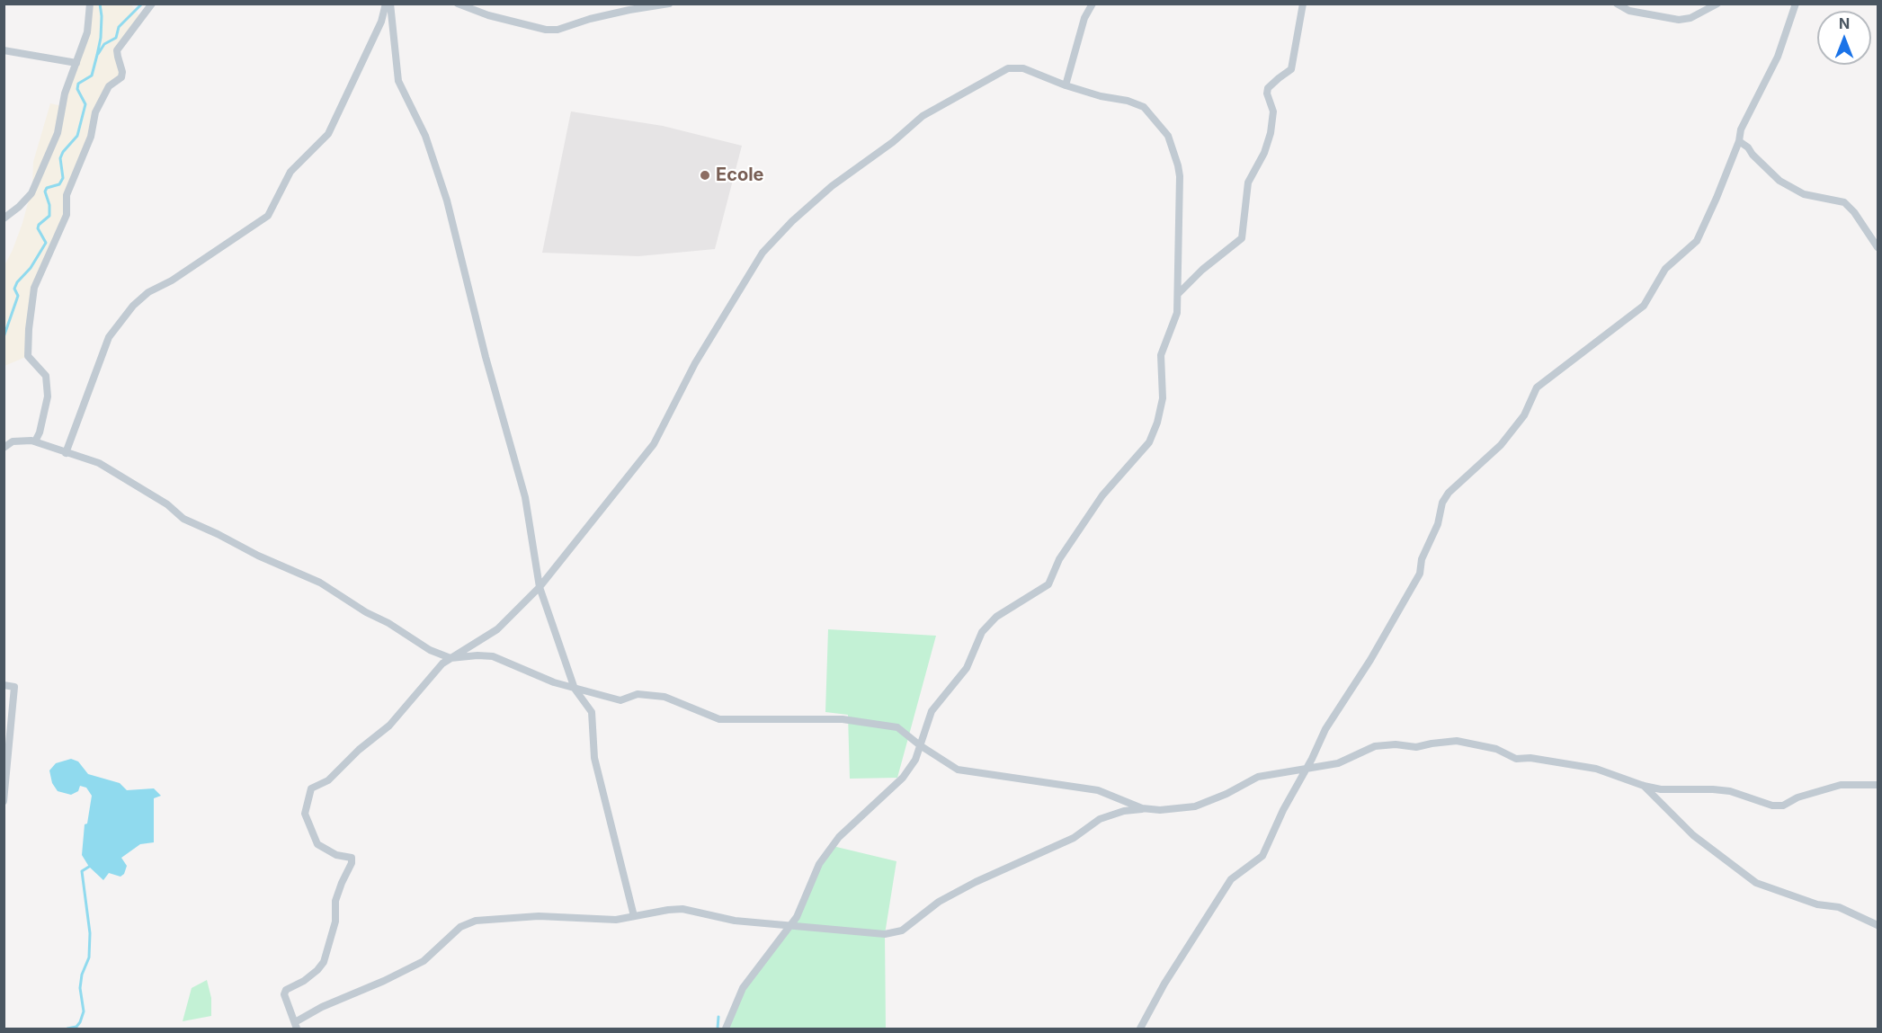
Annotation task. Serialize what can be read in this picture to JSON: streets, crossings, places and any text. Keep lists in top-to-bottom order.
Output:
{
  "places": ["Ecole"],
  "north": "top"
}
